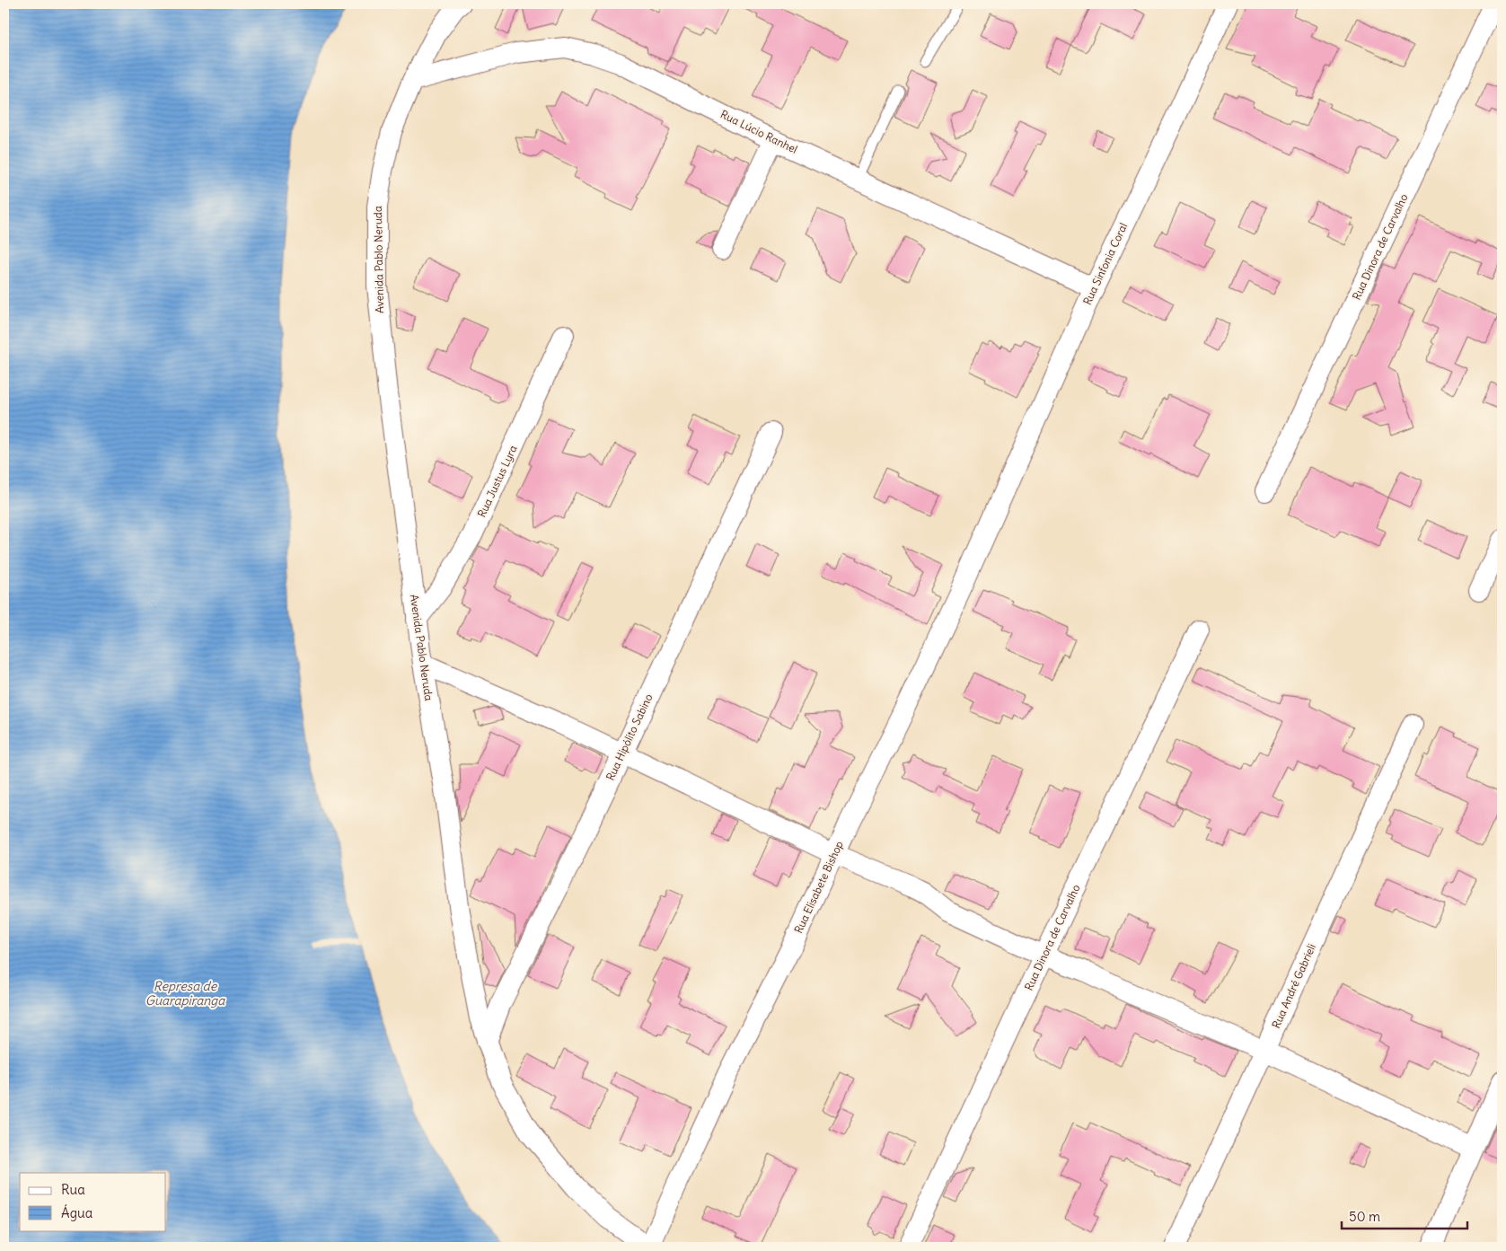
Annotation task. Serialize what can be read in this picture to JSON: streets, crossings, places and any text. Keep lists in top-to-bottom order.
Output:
{
  "streets": {
    "street": [
      "Rua Lúcio Ranhel",
      "Rua Dinora de Carvalho",
      "Avenida Pablo Neruda",
      "Rua Sinfonia Coral",
      "Rua Justus Lyra",
      "Rua Hipólito Sabino",
      "Rua Elisabete Bishop",
      "Rua André Gabrieli"
    ]
  },
  "crossings": [
    ["Rua Lúcio Ranhel", "Avenida Pablo Neruda"],
    ["Rua Lúcio Ranhel", "Rua Sinfonia Coral"],
    ["Avenida Pablo Neruda", "Rua Justus Lyra"],
    ["Avenida Pablo Neruda", "Rua Hipólito Sabino"],
    ["Avenida Pablo Neruda", "Rua Elisabete Bishop"],
    ["Rua Sinfonia Coral", "Rua Elisabete Bishop"]
  ],
  "water": ["Represa de Guarapiranga"],
  "legend": ["Rua", "Água"],
  "scale_bar": "50 m"
}
